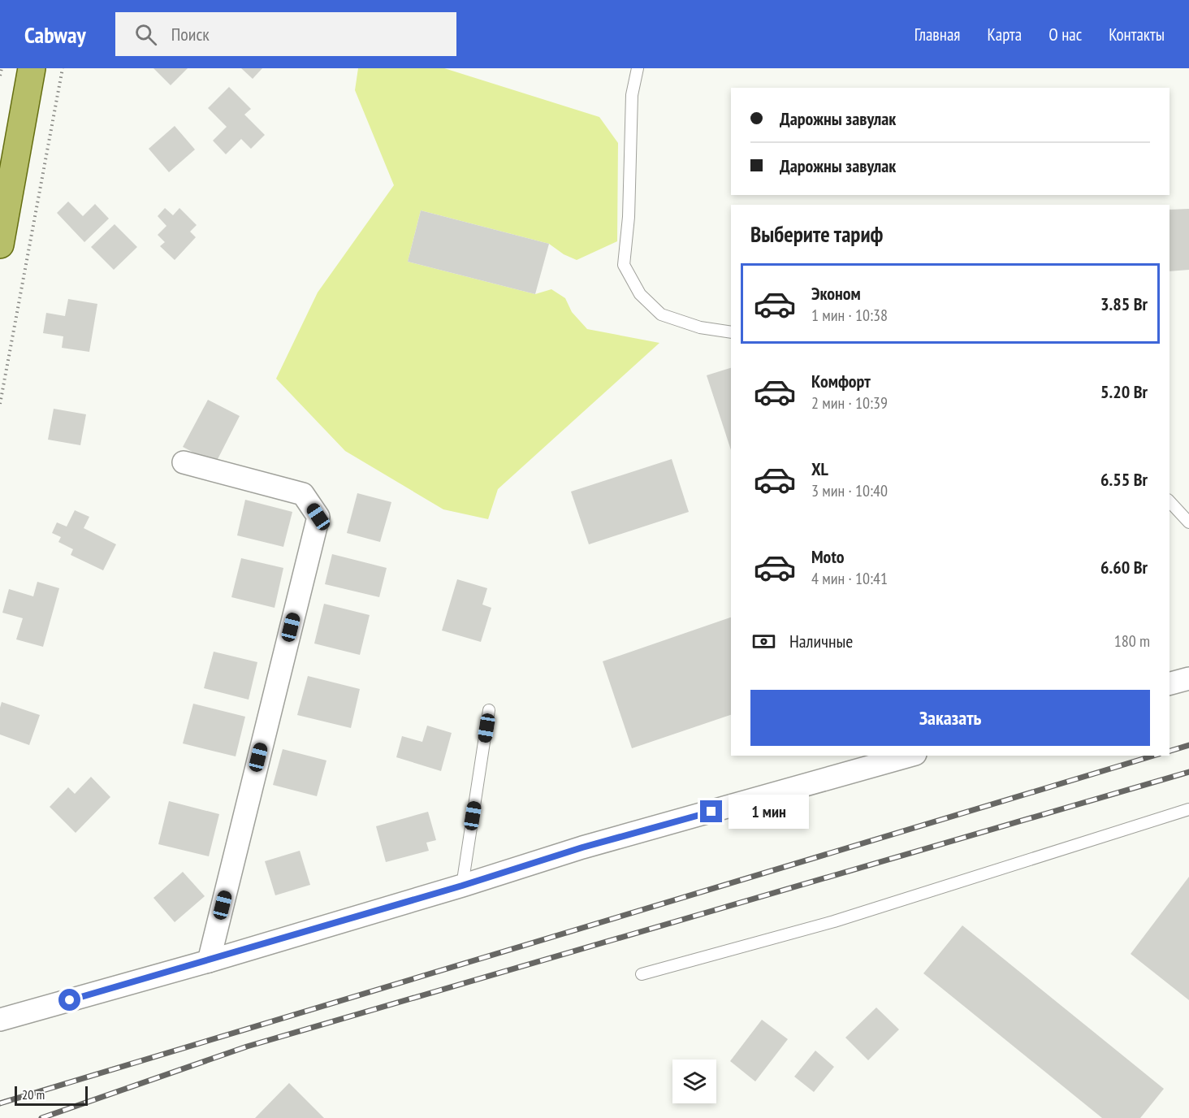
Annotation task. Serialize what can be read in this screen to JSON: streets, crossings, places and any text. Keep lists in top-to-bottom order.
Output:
{
  "scale_bar": "20 m",
  "page": {
    "header": "Cabway",
    "search": "Поиск",
    "nav": [
      "Главная",
      "Карта",
      "О нас",
      "Контакты"
    ],
    "banner": ["Дарожны завулак", "Дарожны завулак"],
    "heading": "Выберите тариф",
    "list": [
      {
        "name": "Эконом",
        "note": "1 мин · 10:38",
        "value": "3.85 Br"
      },
      {
        "name": "Комфорт",
        "note": "2 мин · 10:39",
        "value": "5.20 Br"
      },
      {
        "name": "XL",
        "note": "3 мин · 10:40",
        "value": "6.55 Br"
      },
      {
        "name": "Moto",
        "note": "4 мин · 10:41",
        "value": "6.60 Br"
      }
    ],
    "pay": ["Наличные", "180 m"],
    "buttons": "Заказать",
    "bubble": "1 мин",
    "scale": "20 m"
  }
}
